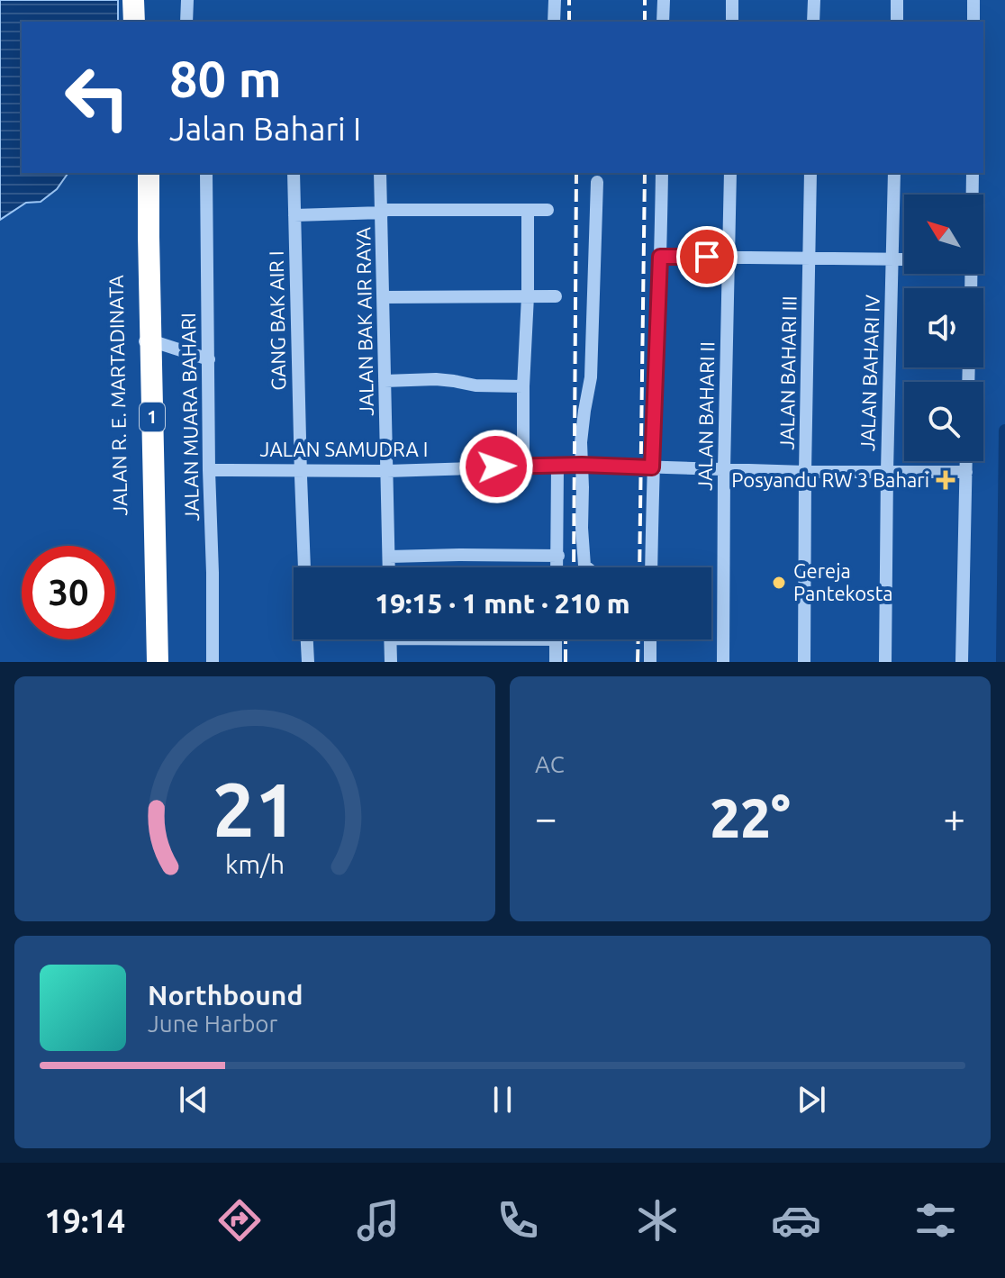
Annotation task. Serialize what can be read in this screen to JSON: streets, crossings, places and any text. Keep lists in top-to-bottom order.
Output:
{
  "streets": {
    "highway": ["JALAN R. E. MARTADINATA", "1"],
    "street": [
      "GANG BAK AIR I",
      "JALAN BAK AIR RAYA",
      "JALAN BAHARI III",
      "JALAN BAHARI IV",
      "JALAN BAHARI II",
      "JALAN MUARA BAHARI",
      "JALAN SAMUDRA I"
    ]
  },
  "crossings": [
    ["GANG BAK AIR I", "JALAN SAMUDRA I"],
    ["JALAN BAK AIR RAYA", "JALAN SAMUDRA I"],
    ["JALAN BAHARI III", "JALAN SAMUDRA I"],
    ["JALAN BAHARI IV", "JALAN SAMUDRA I"],
    ["JALAN BAHARI II", "JALAN SAMUDRA I"],
    ["JALAN MUARA BAHARI", "JALAN SAMUDRA I"]
  ],
  "places": {
    "health": ["Posyandu RW 3 Bahari"],
    "other": ["Gereja Pantekosta"]
  },
  "north": "top left",
  "page": {
    "turn": ["80 m", "Jalan Bahari I"],
    "limit": "30",
    "trip": "19:15 · 1 mnt · 210 m",
    "tile": "AC",
    "heat": ["−", "22°", "+"],
    "song": ["Northbound", "June Harbor"],
    "tabs": "19:14",
    "gauge": ["21", "km/h"]
  }
}
